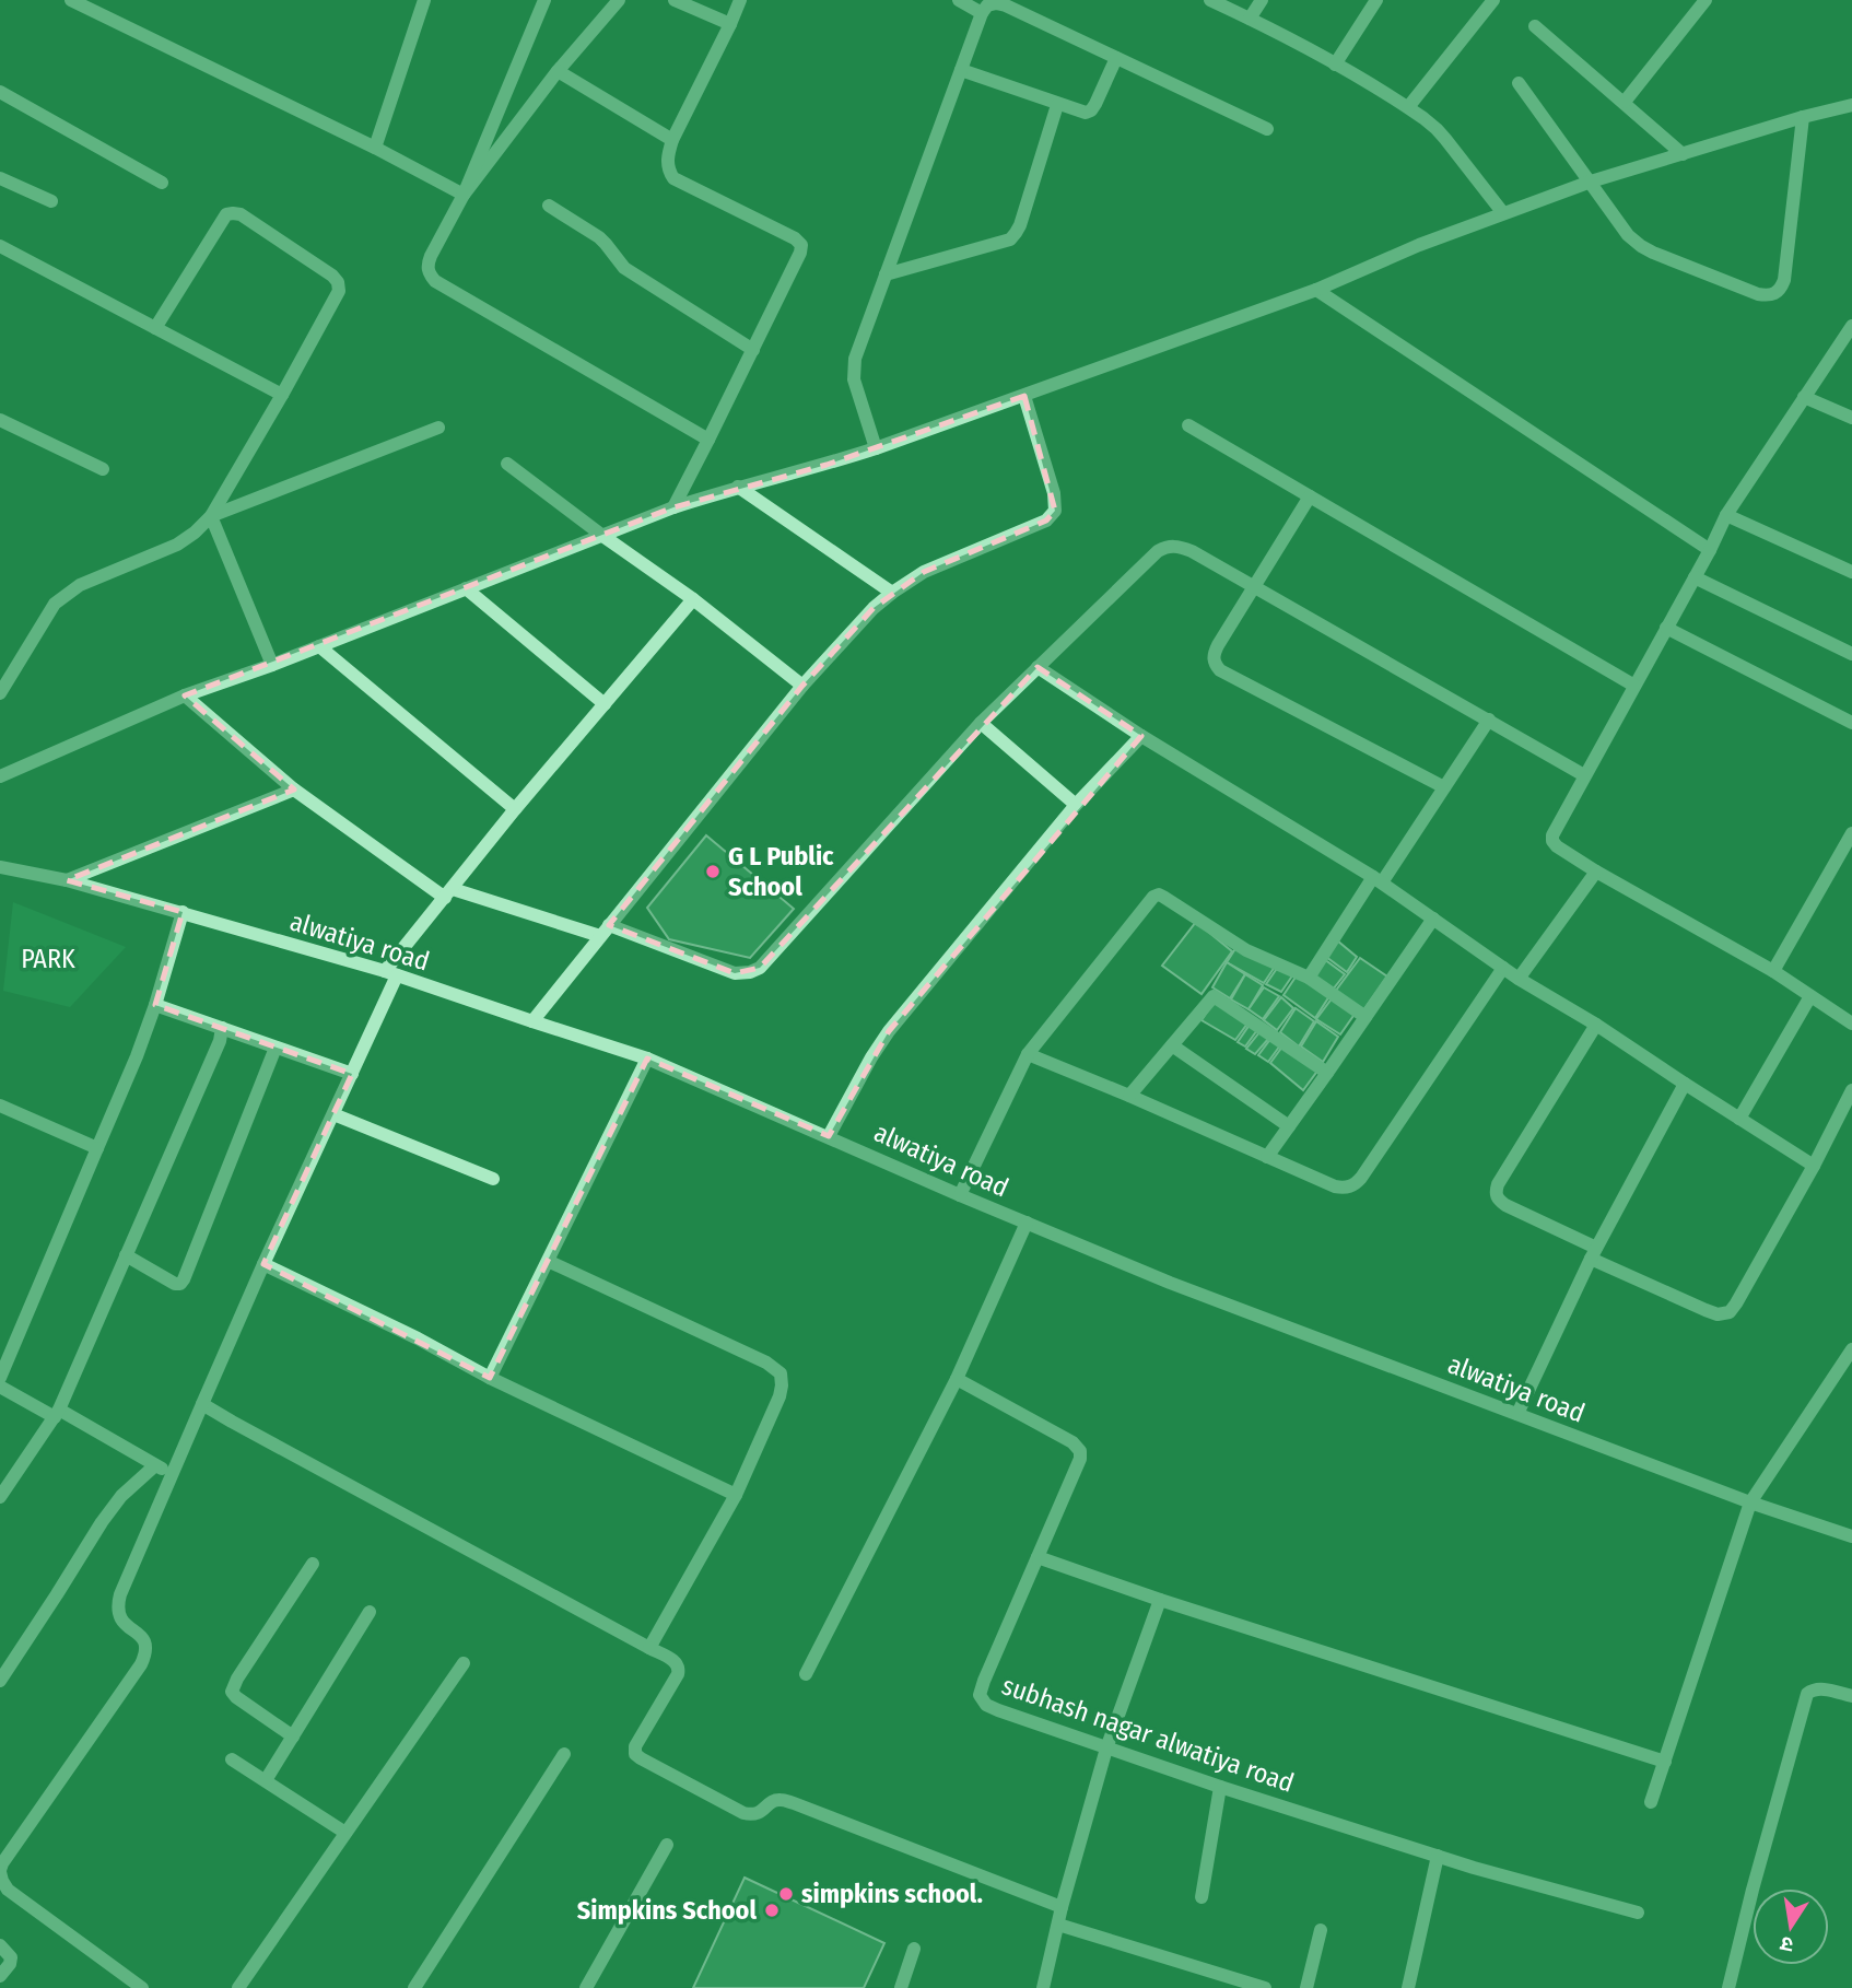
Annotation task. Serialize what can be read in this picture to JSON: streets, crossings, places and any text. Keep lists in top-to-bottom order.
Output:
{
  "streets": {
    "street": ["alwatiya road", "subhash nagar alwatiya road"]
  },
  "parks": ["PARK"],
  "places": ["G L Public School", "simpkins school.", "Simpkins School"],
  "north": "bottom"
}
